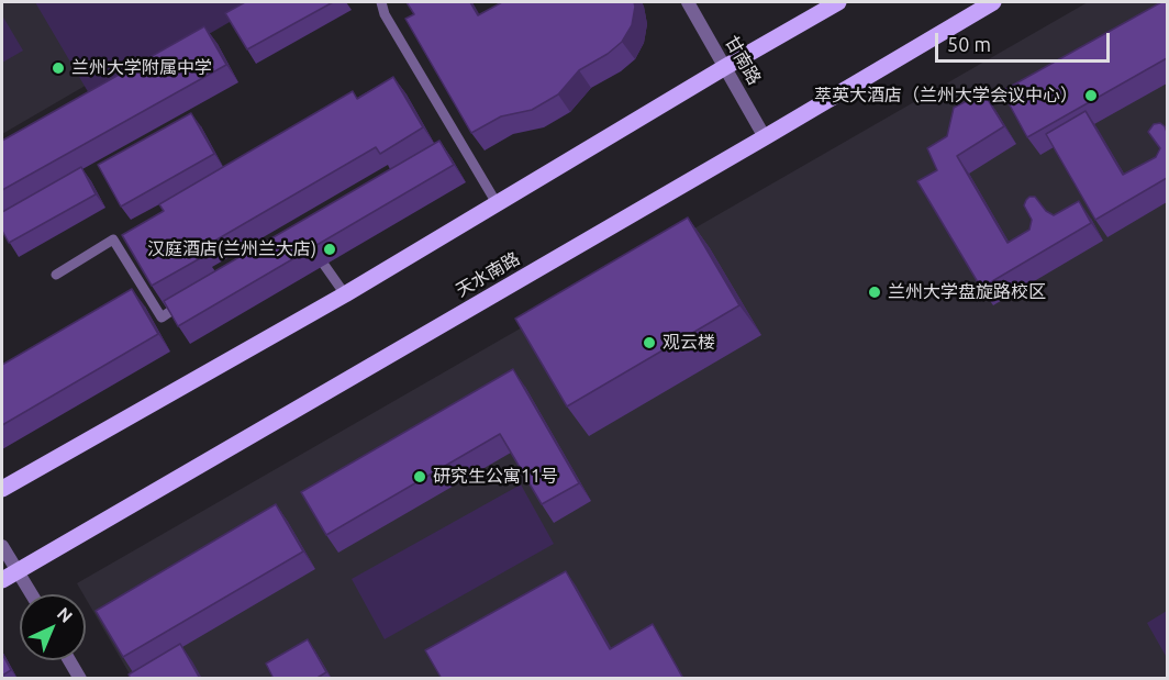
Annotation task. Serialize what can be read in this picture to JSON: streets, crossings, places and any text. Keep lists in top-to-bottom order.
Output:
{
  "streets": {
    "main road": ["天水南路"],
    "street": ["甘南路"]
  },
  "crossings": [
    ["甘南路", "天水南路"]
  ],
  "places": [
    "兰州大学附属中学",
    "萃英大酒店（兰州大学会议中心）",
    "汉庭酒店(兰州兰大店)",
    "兰州大学盘旋路校区",
    "观云楼",
    "研究生公寓11号"
  ],
  "scale_bar": "50 m",
  "north": "top right"
}
